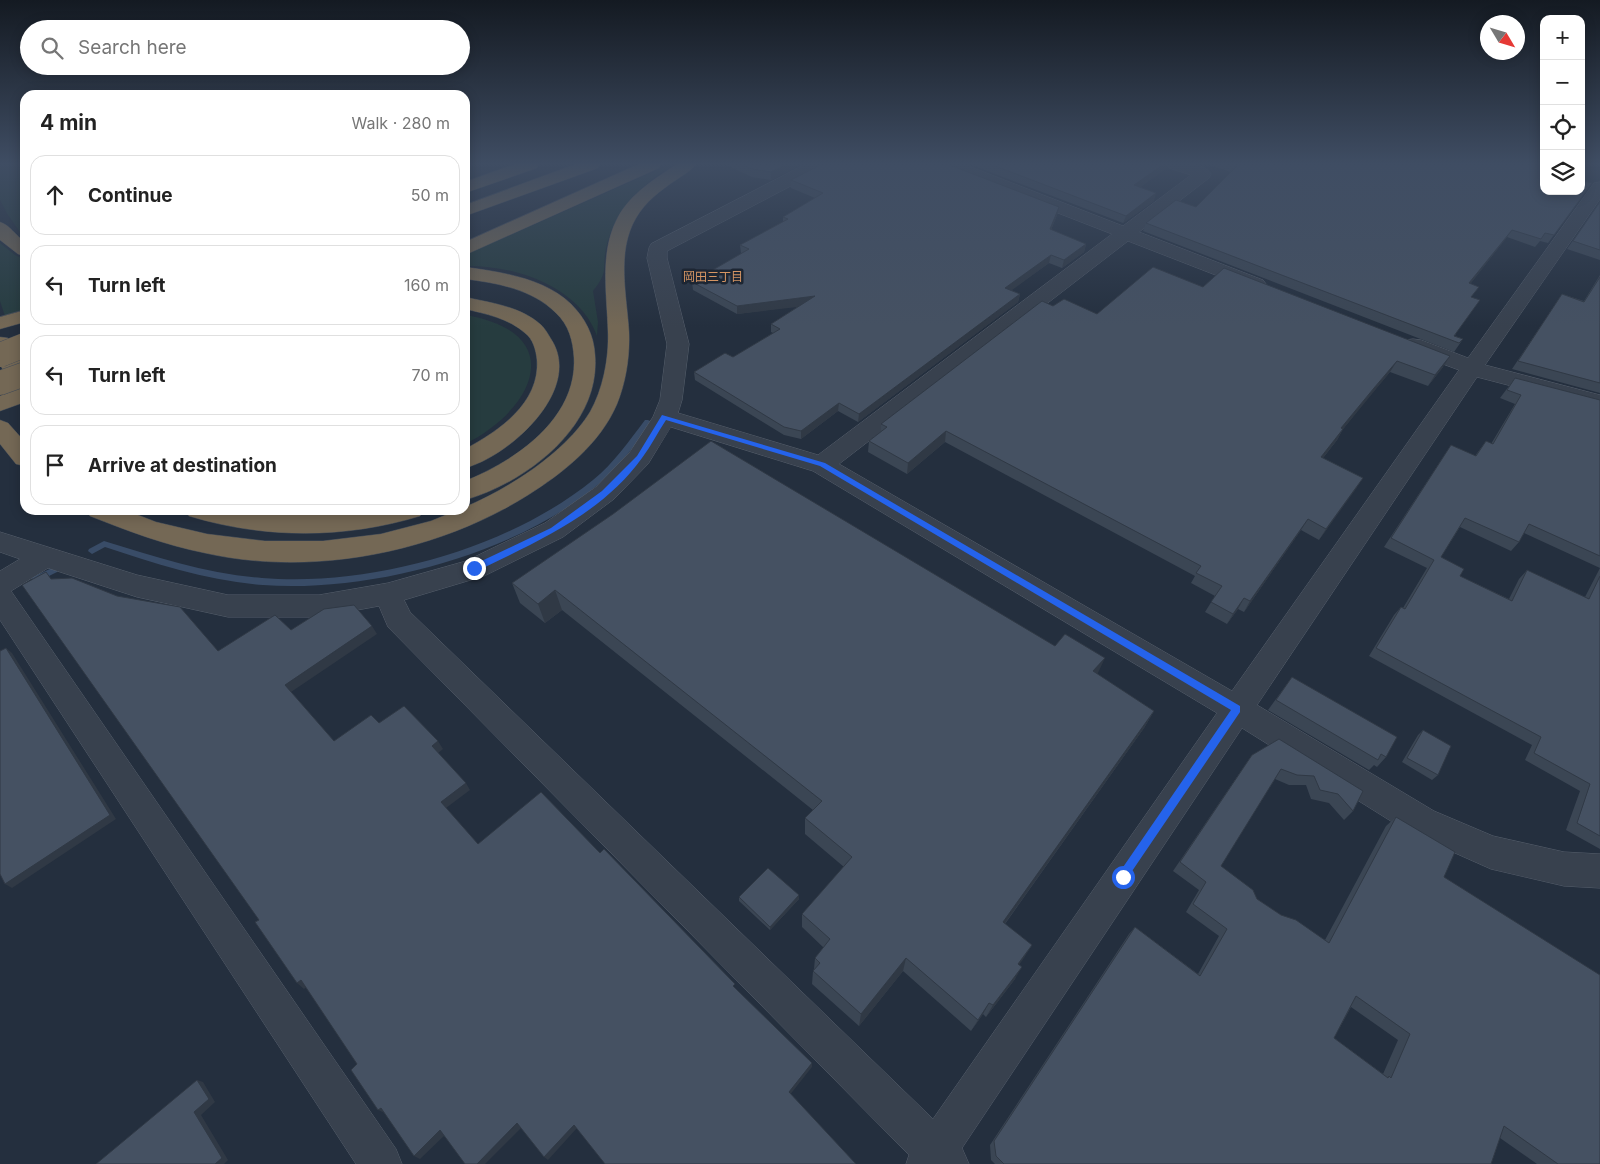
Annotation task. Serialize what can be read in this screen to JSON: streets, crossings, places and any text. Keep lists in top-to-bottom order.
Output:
{
  "districts": ["岡田三丁目"],
  "north": "bottom right",
  "page": {
    "map_buttons": ["+", "−"],
    "search": "Search here",
    "heading": ["4 min", "Walk · 280 m"],
    "list": [
      ["Continue", "50 m"],
      ["Turn left", "160 m"],
      ["Turn left", "70 m"],
      "Arrive at destination"
    ]
  }
}
